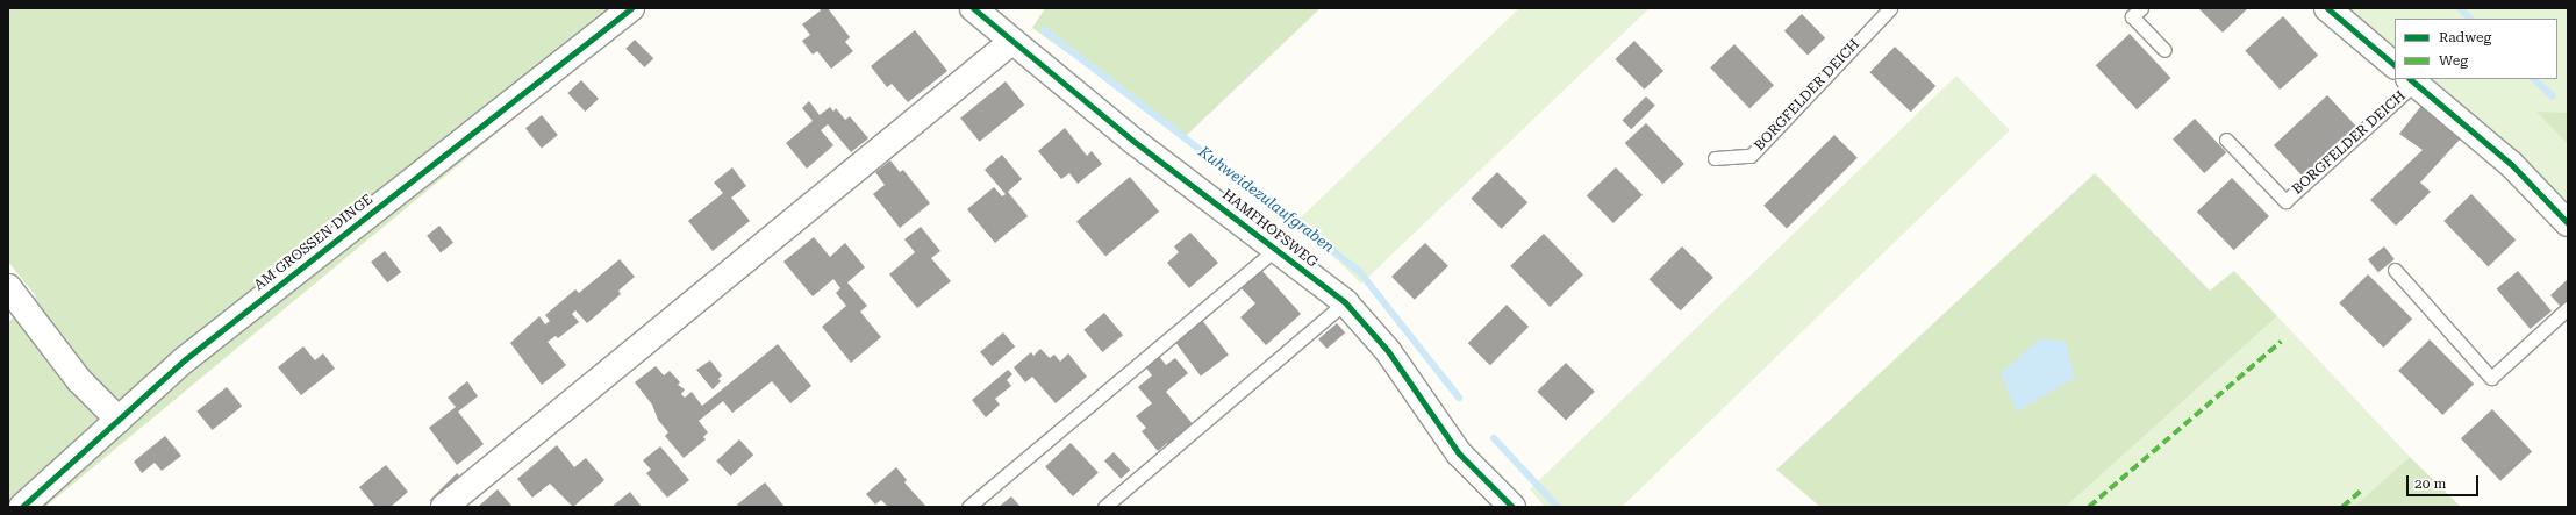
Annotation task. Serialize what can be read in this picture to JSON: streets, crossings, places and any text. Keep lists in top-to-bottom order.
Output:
{
  "streets": {
    "street": ["BORGFELDER DEICH", "HAMFHOFSWEG", "AM GROSSEN DINGE"]
  },
  "water": ["Kuhweidezulaufgraben"],
  "legend": ["Radweg", "Weg"],
  "scale_bar": "20 m"
}
